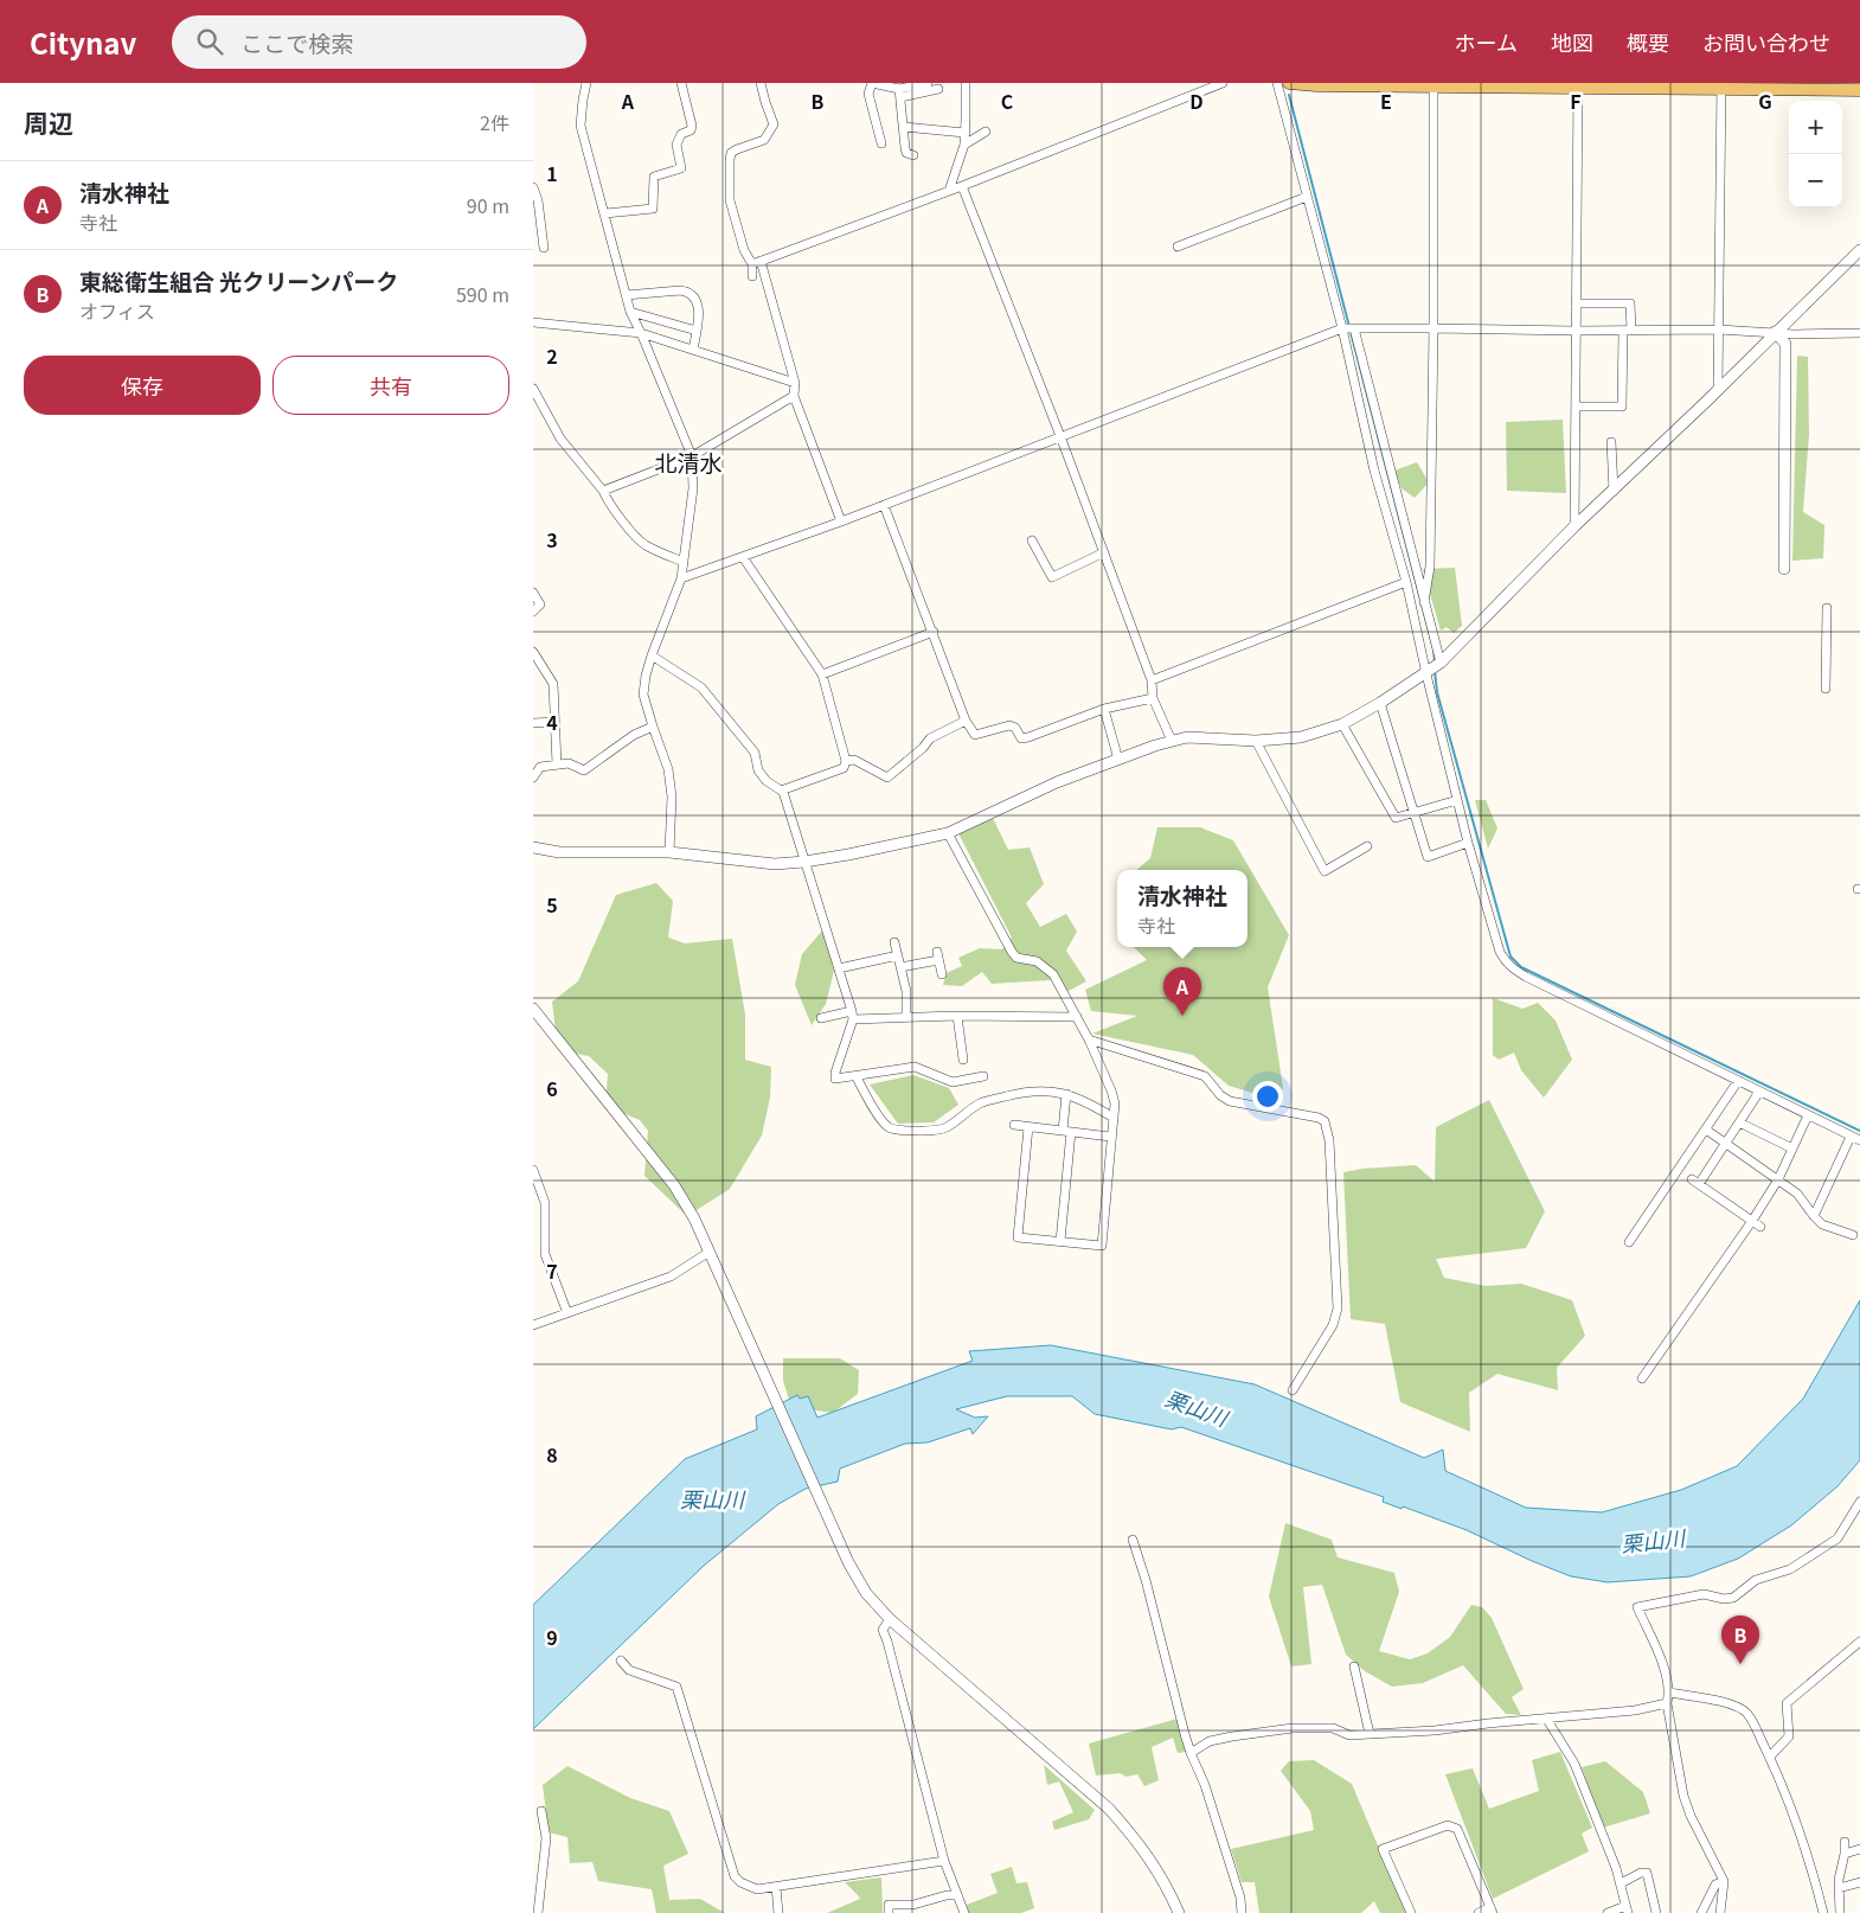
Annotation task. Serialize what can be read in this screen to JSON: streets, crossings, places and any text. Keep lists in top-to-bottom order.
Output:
{
  "districts": ["北清水"],
  "water": ["栗山川"],
  "page": {
    "header": "Citynav",
    "search": "ここで検索",
    "nav": [
      "ホーム",
      "地図",
      "概要",
      "お問い合わせ"
    ],
    "heading": ["周辺", "2件"],
    "map_buttons": ["+", "−"],
    "list": [
      {
        "mark": "A",
        "name": "清水神社",
        "note": "寺社",
        "value": "90 m"
      },
      {
        "mark": "B",
        "name": "東総衛生組合 光クリーンパーク",
        "note": "オフィス",
        "value": "590 m"
      }
    ],
    "buttons": ["保存", "共有"],
    "popup": ["清水神社", "寺社"],
    "pins": ["A", "B"]
  },
  "grid": {
    "columns": [
      "A",
      "B",
      "C",
      "D",
      "E",
      "F",
      "G"
    ],
    "rows": [
      "1",
      "2",
      "3",
      "4",
      "5",
      "6",
      "7",
      "8",
      "9"
    ]
  }
}
